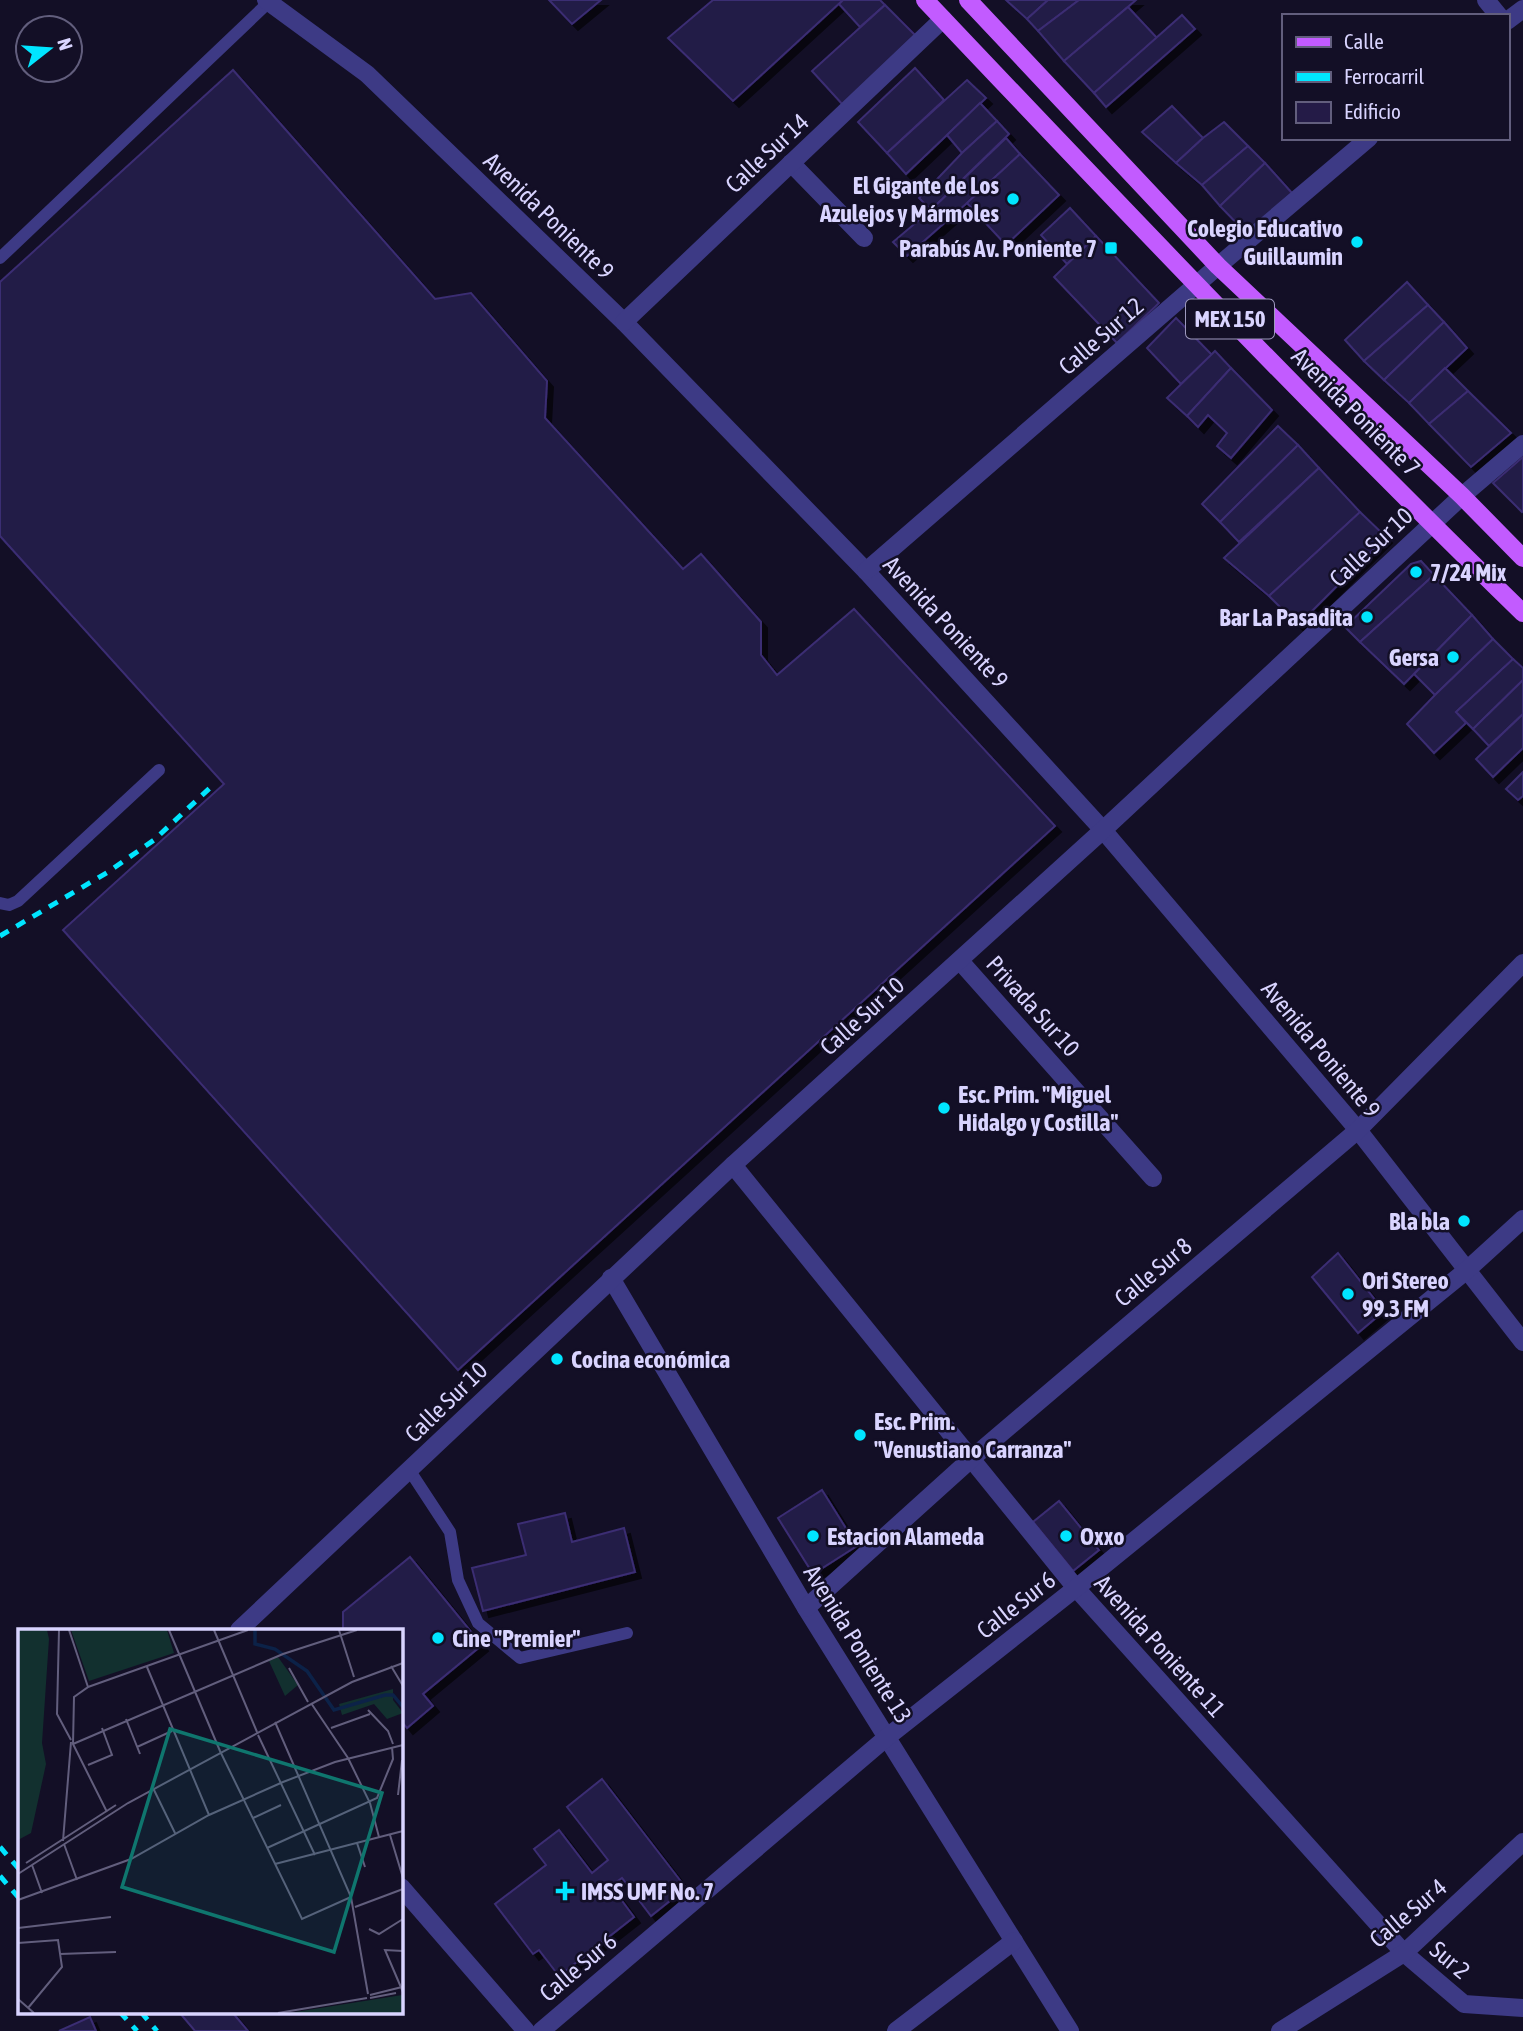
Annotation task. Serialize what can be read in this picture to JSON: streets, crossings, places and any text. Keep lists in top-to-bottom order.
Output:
{
  "streets": {
    "main road": ["MEX 150", "Avenida Poniente 7"],
    "street": [
      "Calle Sur 14",
      "Avenida Poniente 9",
      "Calle Sur 12",
      "Calle Sur 10",
      "Privada Sur 10",
      "Calle Sur 8",
      "Calle Sur 6",
      "Avenida Poniente 13",
      "Avenida Poniente 11",
      "Calle Sur 4",
      "Sur 2"
    ]
  },
  "crossings": [
    ["Calle Sur 14", "Avenida Poniente 9"],
    ["Calle Sur 14", "Avenida Poniente 7"],
    ["Avenida Poniente 9", "Calle Sur 12"],
    ["Avenida Poniente 9", "Calle Sur 10"],
    ["Avenida Poniente 9", "Calle Sur 8"],
    ["Avenida Poniente 9", "Calle Sur 6"],
    ["Calle Sur 12", "Avenida Poniente 7"],
    ["Avenida Poniente 7", "Calle Sur 10"],
    ["Calle Sur 10", "Privada Sur 10"],
    ["Calle Sur 10", "Avenida Poniente 13"],
    ["Calle Sur 10", "Avenida Poniente 11"],
    ["Calle Sur 8", "Avenida Poniente 13"],
    ["Calle Sur 8", "Avenida Poniente 11"],
    ["Calle Sur 6", "Avenida Poniente 13"],
    ["Calle Sur 6", "Avenida Poniente 11"],
    ["Avenida Poniente 11", "Calle Sur 4"],
    ["Avenida Poniente 11", "Sur 2"],
    ["Calle Sur 4", "Sur 2"]
  ],
  "places": {
    "other": [
      "El Gigante de Los Azulejos y Mármoles",
      "Colegio Educativo Guillaumin",
      "7/24 Mix",
      "Bar La Pasadita",
      "Gersa",
      "Esc. Prim. \"Miguel Hidalgo y Costilla\"",
      "Bla bla",
      "Ori Stereo 99.3 FM",
      "Cocina económica",
      "Esc. Prim. \"Venustiano Carranza\"",
      "Estacion Alameda",
      "Oxxo",
      "Cine \"Premier\""
    ],
    "transit": ["Parabús Av. Poniente 7"],
    "health": ["IMSS UMF No. 7"]
  },
  "legend": ["Calle", "Ferrocarril", "Edificio"],
  "north": "right"
}
